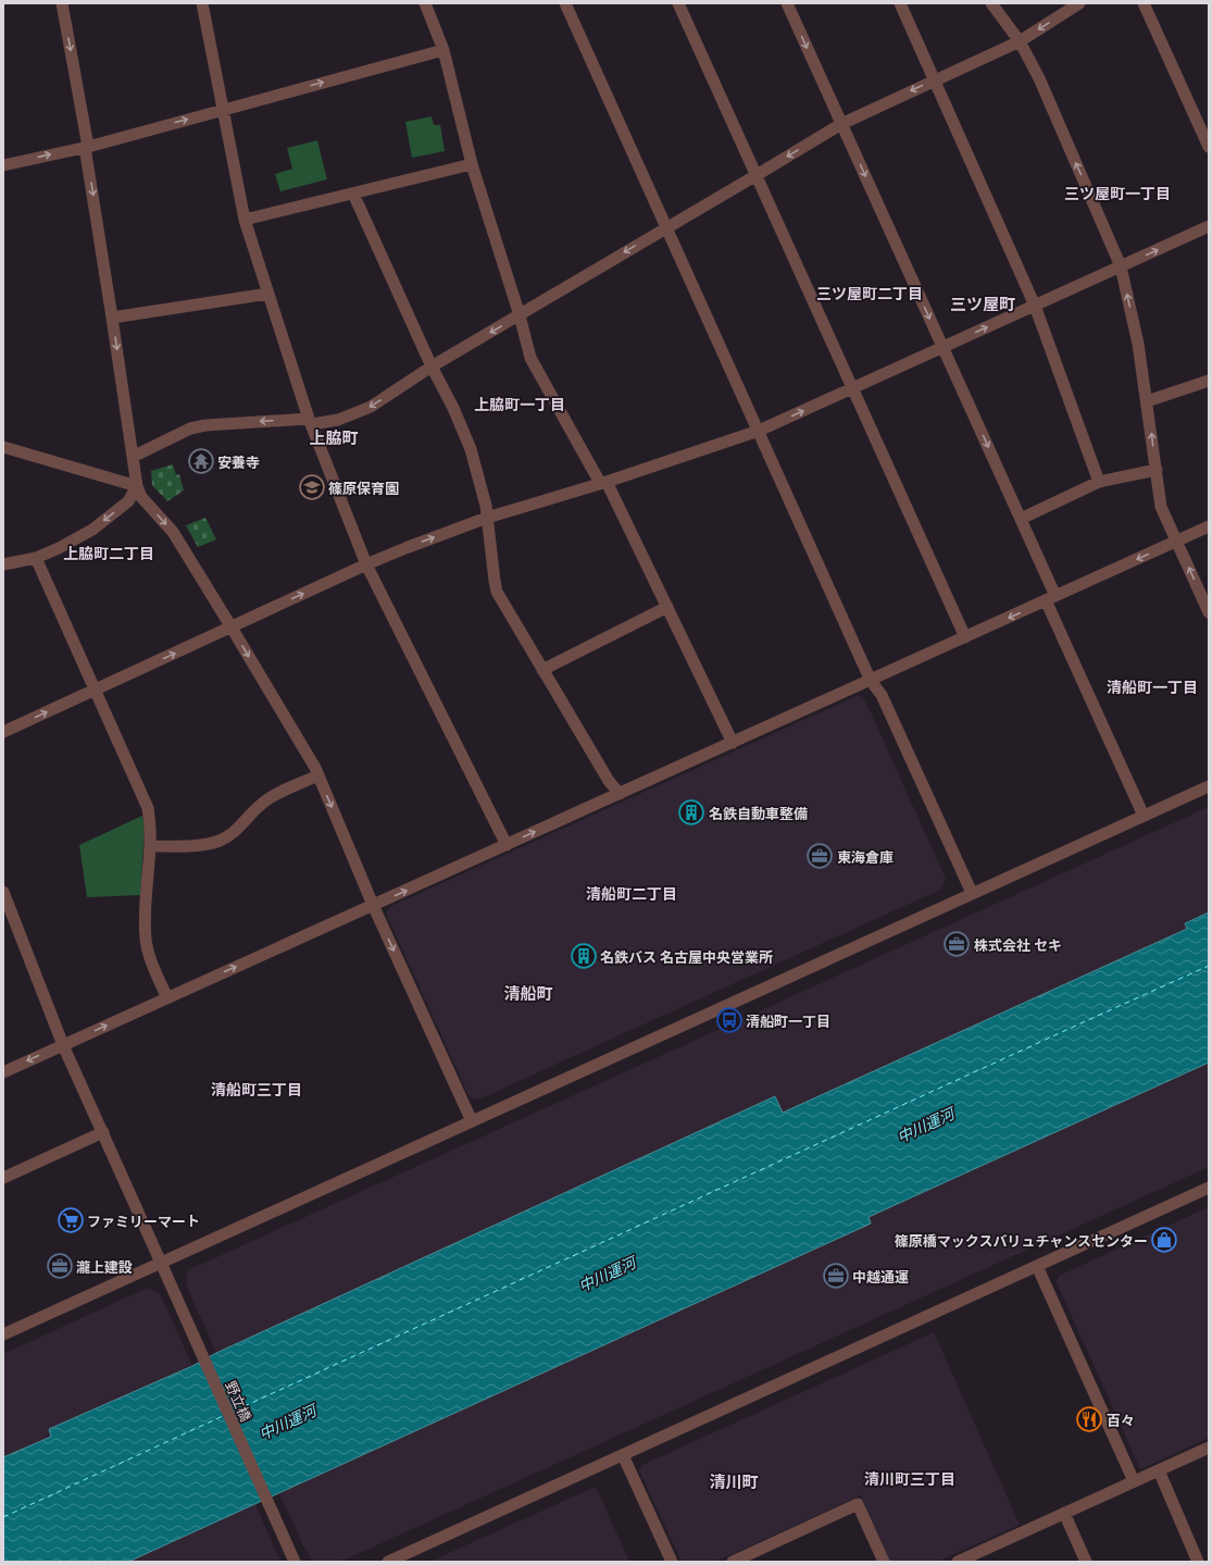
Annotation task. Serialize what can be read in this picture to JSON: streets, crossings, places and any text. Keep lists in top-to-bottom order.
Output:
{
  "streets": {
    "street": ["野立橋"]
  },
  "districts": [
    "三ツ屋町一丁目",
    "三ツ屋町二丁目",
    "三ツ屋町",
    "上脇町一丁目",
    "上脇町",
    "上脇町二丁目",
    "清船町一丁目",
    "清船町二丁目",
    "清船町",
    "清船町三丁目",
    "清川町三丁目",
    "清川町"
  ],
  "water": ["中川運河"],
  "places": {
    "temple": ["安養寺"],
    "school or university": ["篠原保育園"],
    "building": ["名鉄自動車整備", "名鉄バス 名古屋中央営業所"],
    "office": [
      "東海倉庫",
      "株式会社 セキ",
      "瀧上建設",
      "中越通運"
    ],
    "bus stop": ["清船町一丁目"],
    "supermarket": ["ファミリーマート"],
    "shop": ["篠原橋マックスバリュチャンスセンター"],
    "restaurant": ["百々"]
  }
}
